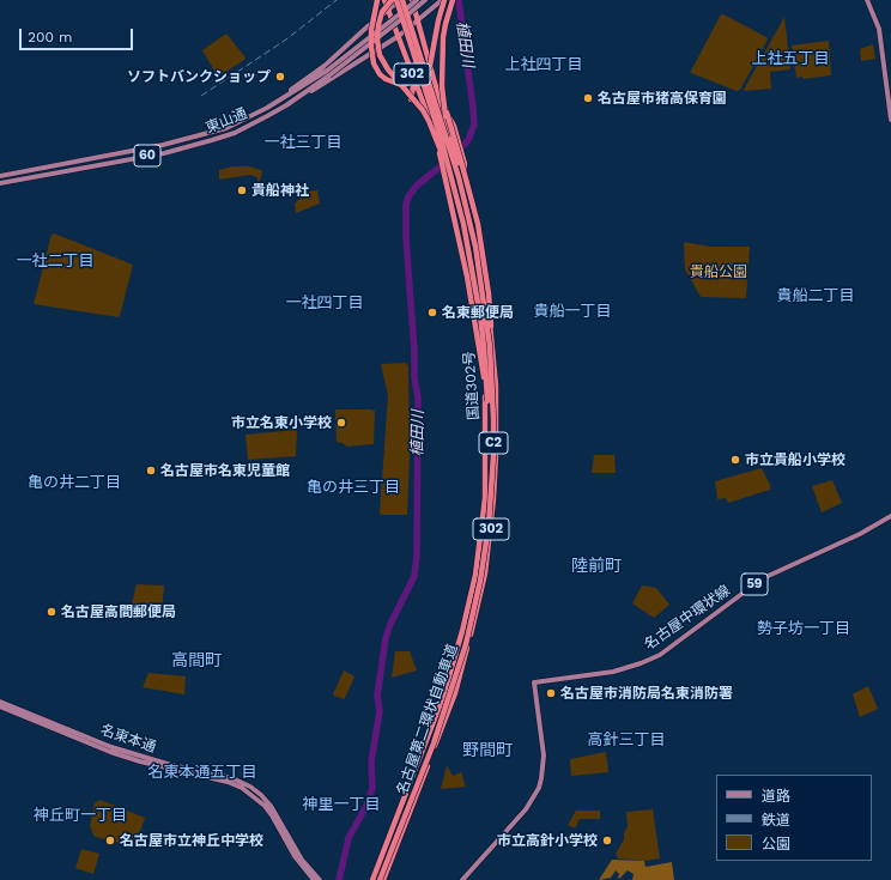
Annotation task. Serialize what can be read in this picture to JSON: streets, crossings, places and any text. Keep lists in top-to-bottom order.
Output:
{
  "streets": {
    "highway": [
      "302",
      "国道302号",
      "C2",
      "名古屋第二環状自動車道"
    ],
    "main road": [
      "東山通",
      "60",
      "59",
      "名古屋中環状線",
      "名東本通"
    ]
  },
  "crossings": [
    ["302", "60"],
    ["302", "国道302号"],
    ["東山通", "60"],
    ["60", "国道302号"],
    ["60", "名古屋第二環状自動車道"],
    ["国道302号", "名古屋第二環状自動車道"]
  ],
  "districts": [
    "上社五丁目",
    "上社四丁目",
    "一社三丁目",
    "一社二丁目",
    "貴船二丁目",
    "一社四丁目",
    "貴船一丁目",
    "亀の井二丁目",
    "亀の井三丁目",
    "陸前町",
    "勢子坊一丁目",
    "高間町",
    "高針三丁目",
    "野間町",
    "名東本通五丁目",
    "神里一丁目",
    "神丘町一丁目"
  ],
  "water": ["植田川"],
  "parks": ["貴船公園"],
  "places": [
    "ソフトバンクショップ",
    "名古屋市猪高保育園",
    "貴船神社",
    "名東郵便局",
    "市立名東小学校",
    "市立貴船小学校",
    "名古屋市名東児童館",
    "名古屋高間郵便局",
    "名古屋市消防局名東消防署",
    "名古屋市立神丘中学校",
    "市立高針小学校"
  ],
  "legend": ["道路", "鉄道", "公園"],
  "scale_bar": "200 m"
}
